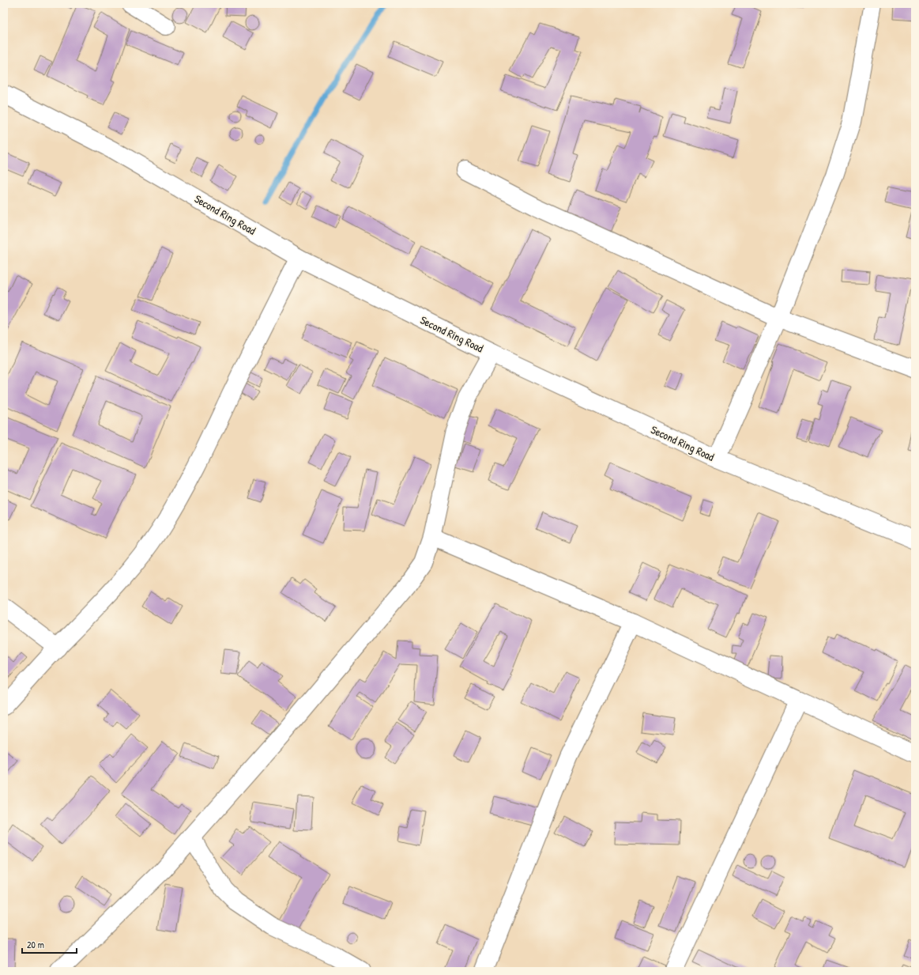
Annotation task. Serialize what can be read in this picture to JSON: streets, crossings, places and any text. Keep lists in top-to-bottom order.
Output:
{
  "streets": {
    "street": ["Second Ring Road"]
  },
  "scale_bar": "20 m"
}
